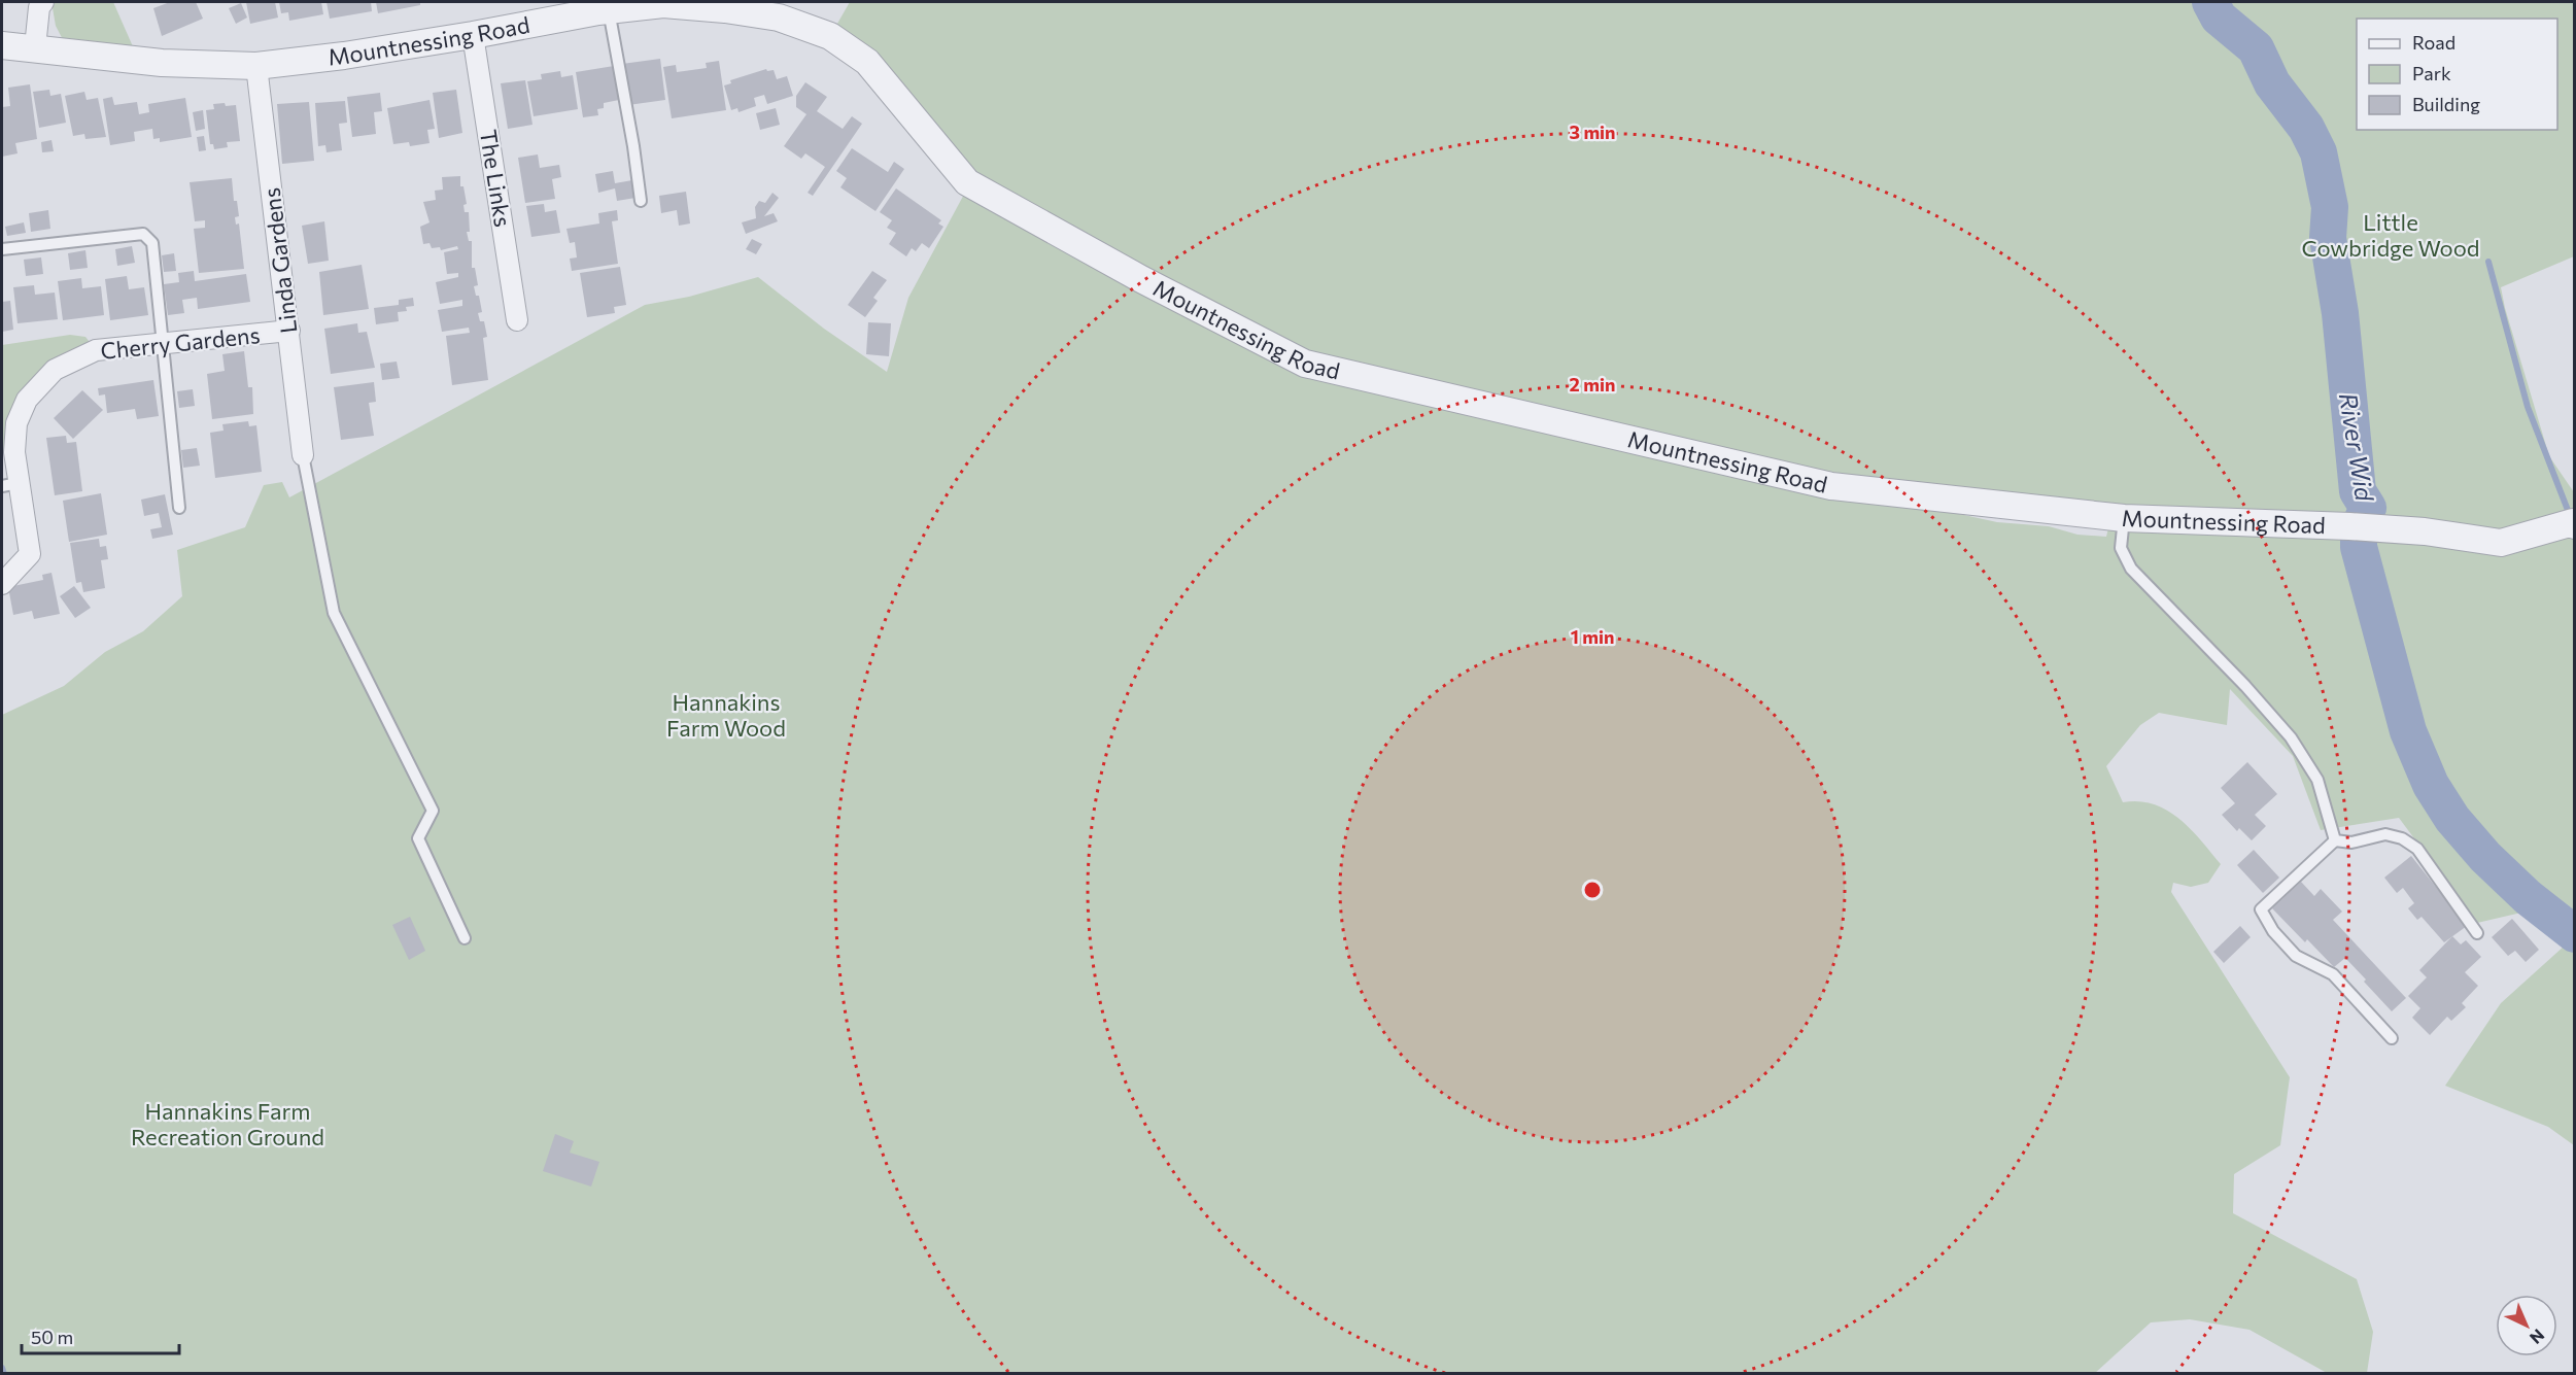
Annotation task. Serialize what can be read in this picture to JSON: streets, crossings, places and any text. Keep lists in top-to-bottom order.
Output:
{
  "streets": {
    "street": [
      "Mountnessing Road",
      "The Links",
      "Linda Gardens",
      "Cherry Gardens"
    ]
  },
  "crossings": [
    ["Mountnessing Road", "The Links"],
    ["Mountnessing Road", "Linda Gardens"],
    ["Linda Gardens", "Cherry Gardens"]
  ],
  "water": ["River Wid"],
  "parks": ["Little Cowbridge Wood", "Hannakins Farm Wood", "Hannakins Farm Recreation Ground"],
  "legend": ["Road", "Park", "Building"],
  "scale_bar": "50 m",
  "north": "bottom right",
  "rings": ["3 min", "2 min", "1 min"]
}
